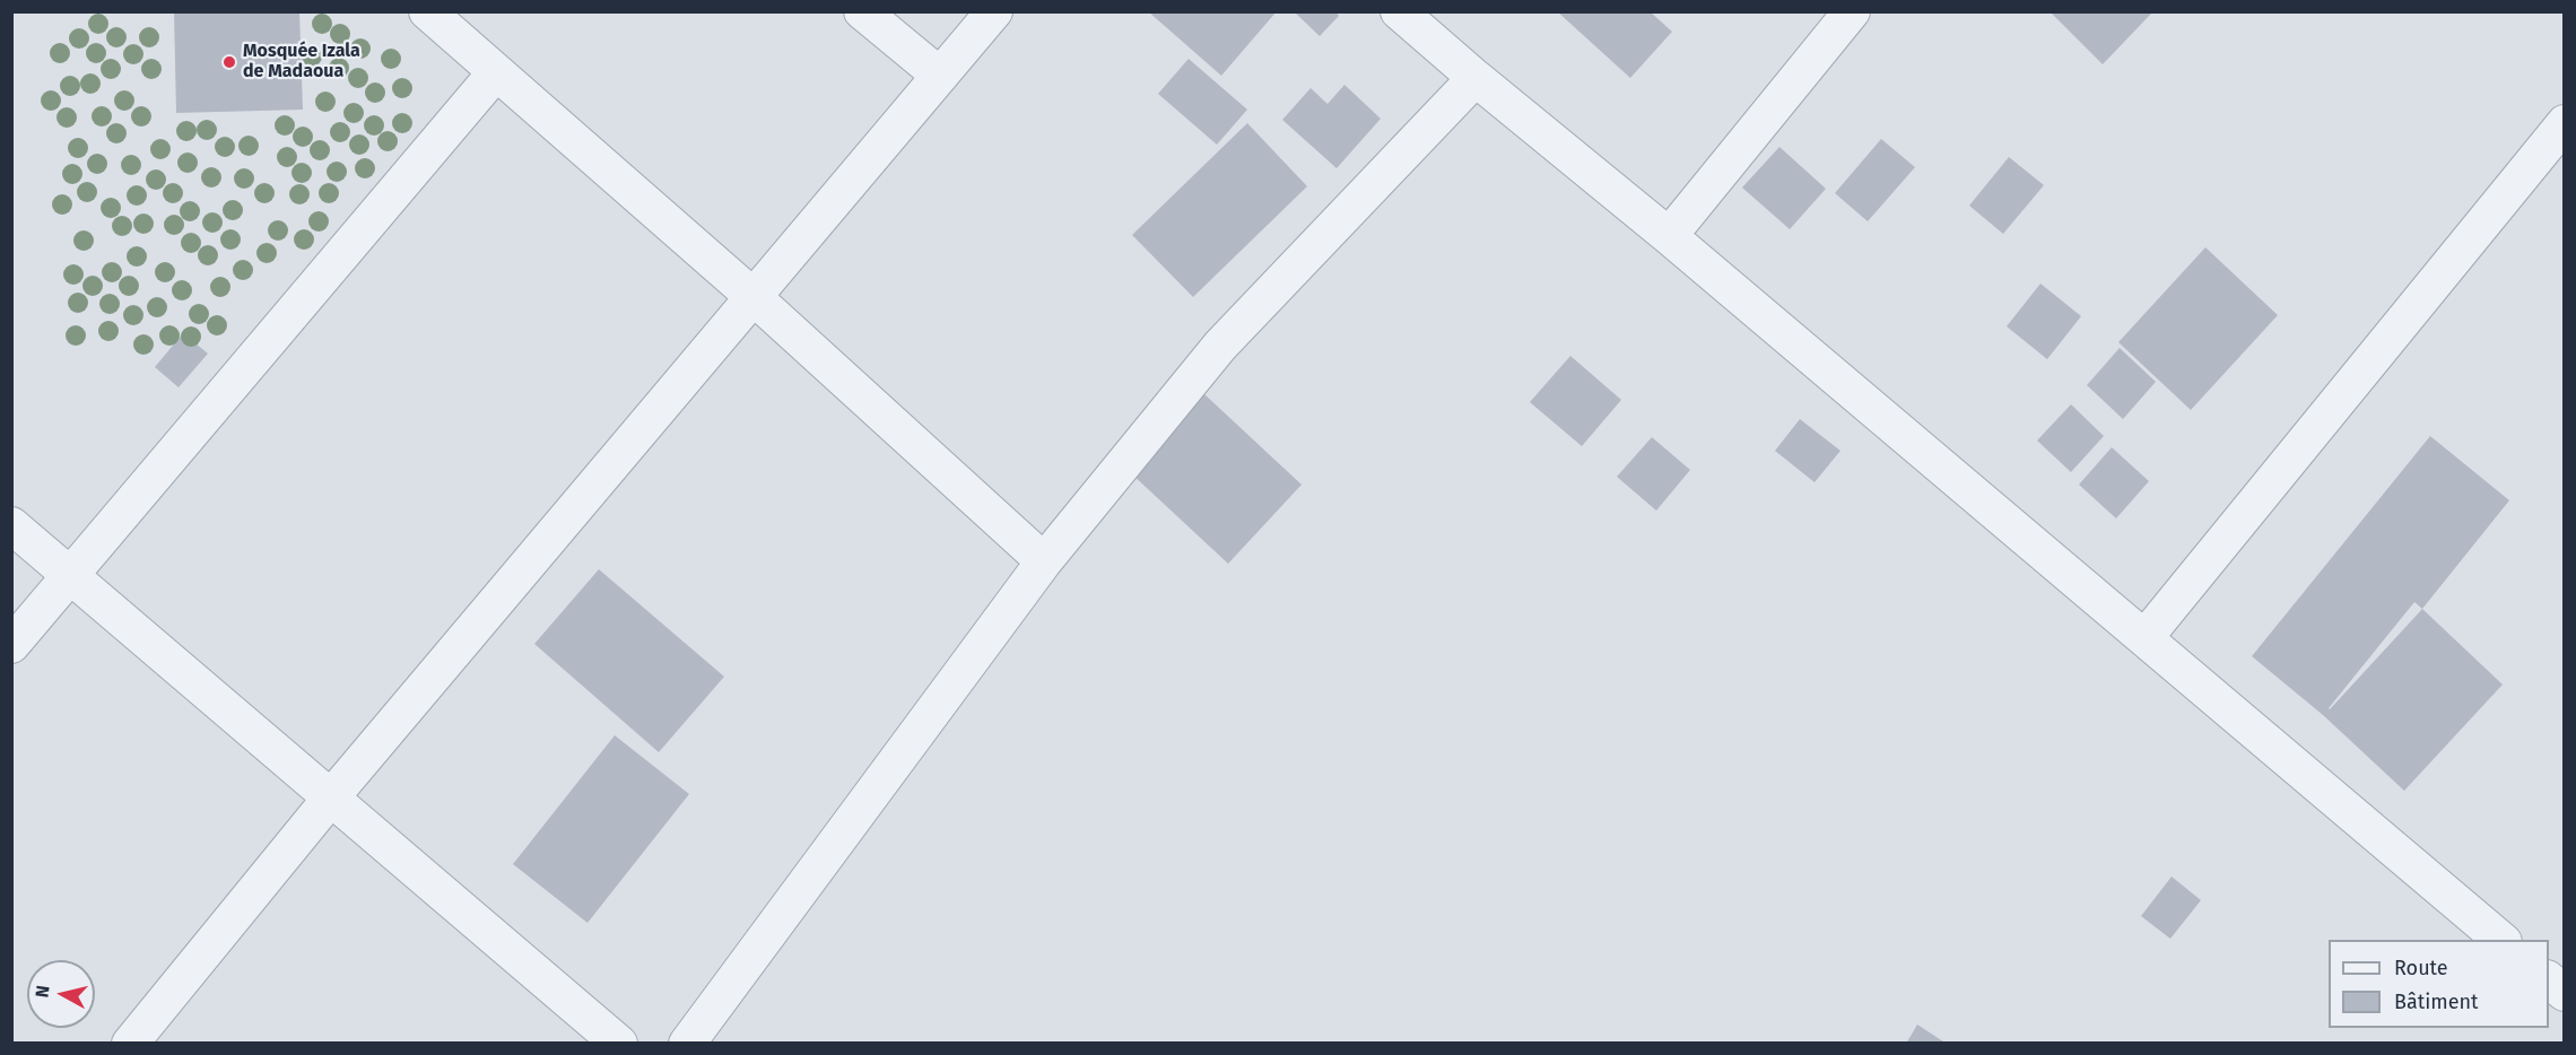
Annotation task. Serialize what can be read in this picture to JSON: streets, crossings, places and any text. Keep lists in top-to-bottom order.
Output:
{
  "places": ["Mosquée Izala de Madaoua"],
  "legend": ["Route", "Bâtiment"],
  "north": "left"
}
